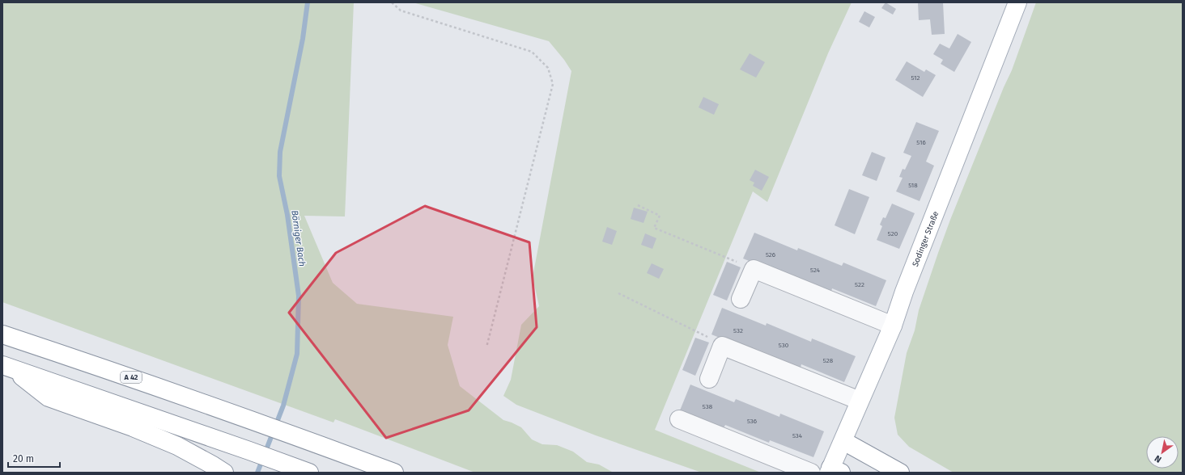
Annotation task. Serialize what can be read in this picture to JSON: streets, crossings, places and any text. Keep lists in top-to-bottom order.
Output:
{
  "streets": {
    "main road": ["Sodinger Straße", "A 42"]
  },
  "water": ["Börniger Bach"],
  "house_numbers": [
    "512",
    "516",
    "518",
    "520",
    "526",
    "524",
    "522",
    "532",
    "530",
    "528",
    "538",
    "536",
    "534"
  ],
  "scale_bar": "20 m",
  "north": "bottom left"
}
